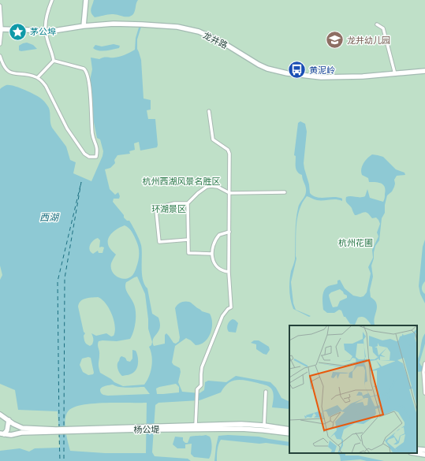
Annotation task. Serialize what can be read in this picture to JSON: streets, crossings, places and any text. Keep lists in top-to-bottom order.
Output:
{
  "streets": {
    "main road": ["龙井路", "杨公堤"]
  },
  "water": ["西湖"],
  "parks": ["杭州西湖风景名胜区", "环湖景区", "杭州花圃"],
  "places": {
    "place": ["茅公埠"],
    "school or university": ["龙井幼儿园"],
    "bus stop": ["黄泥岭"]
  }
}
